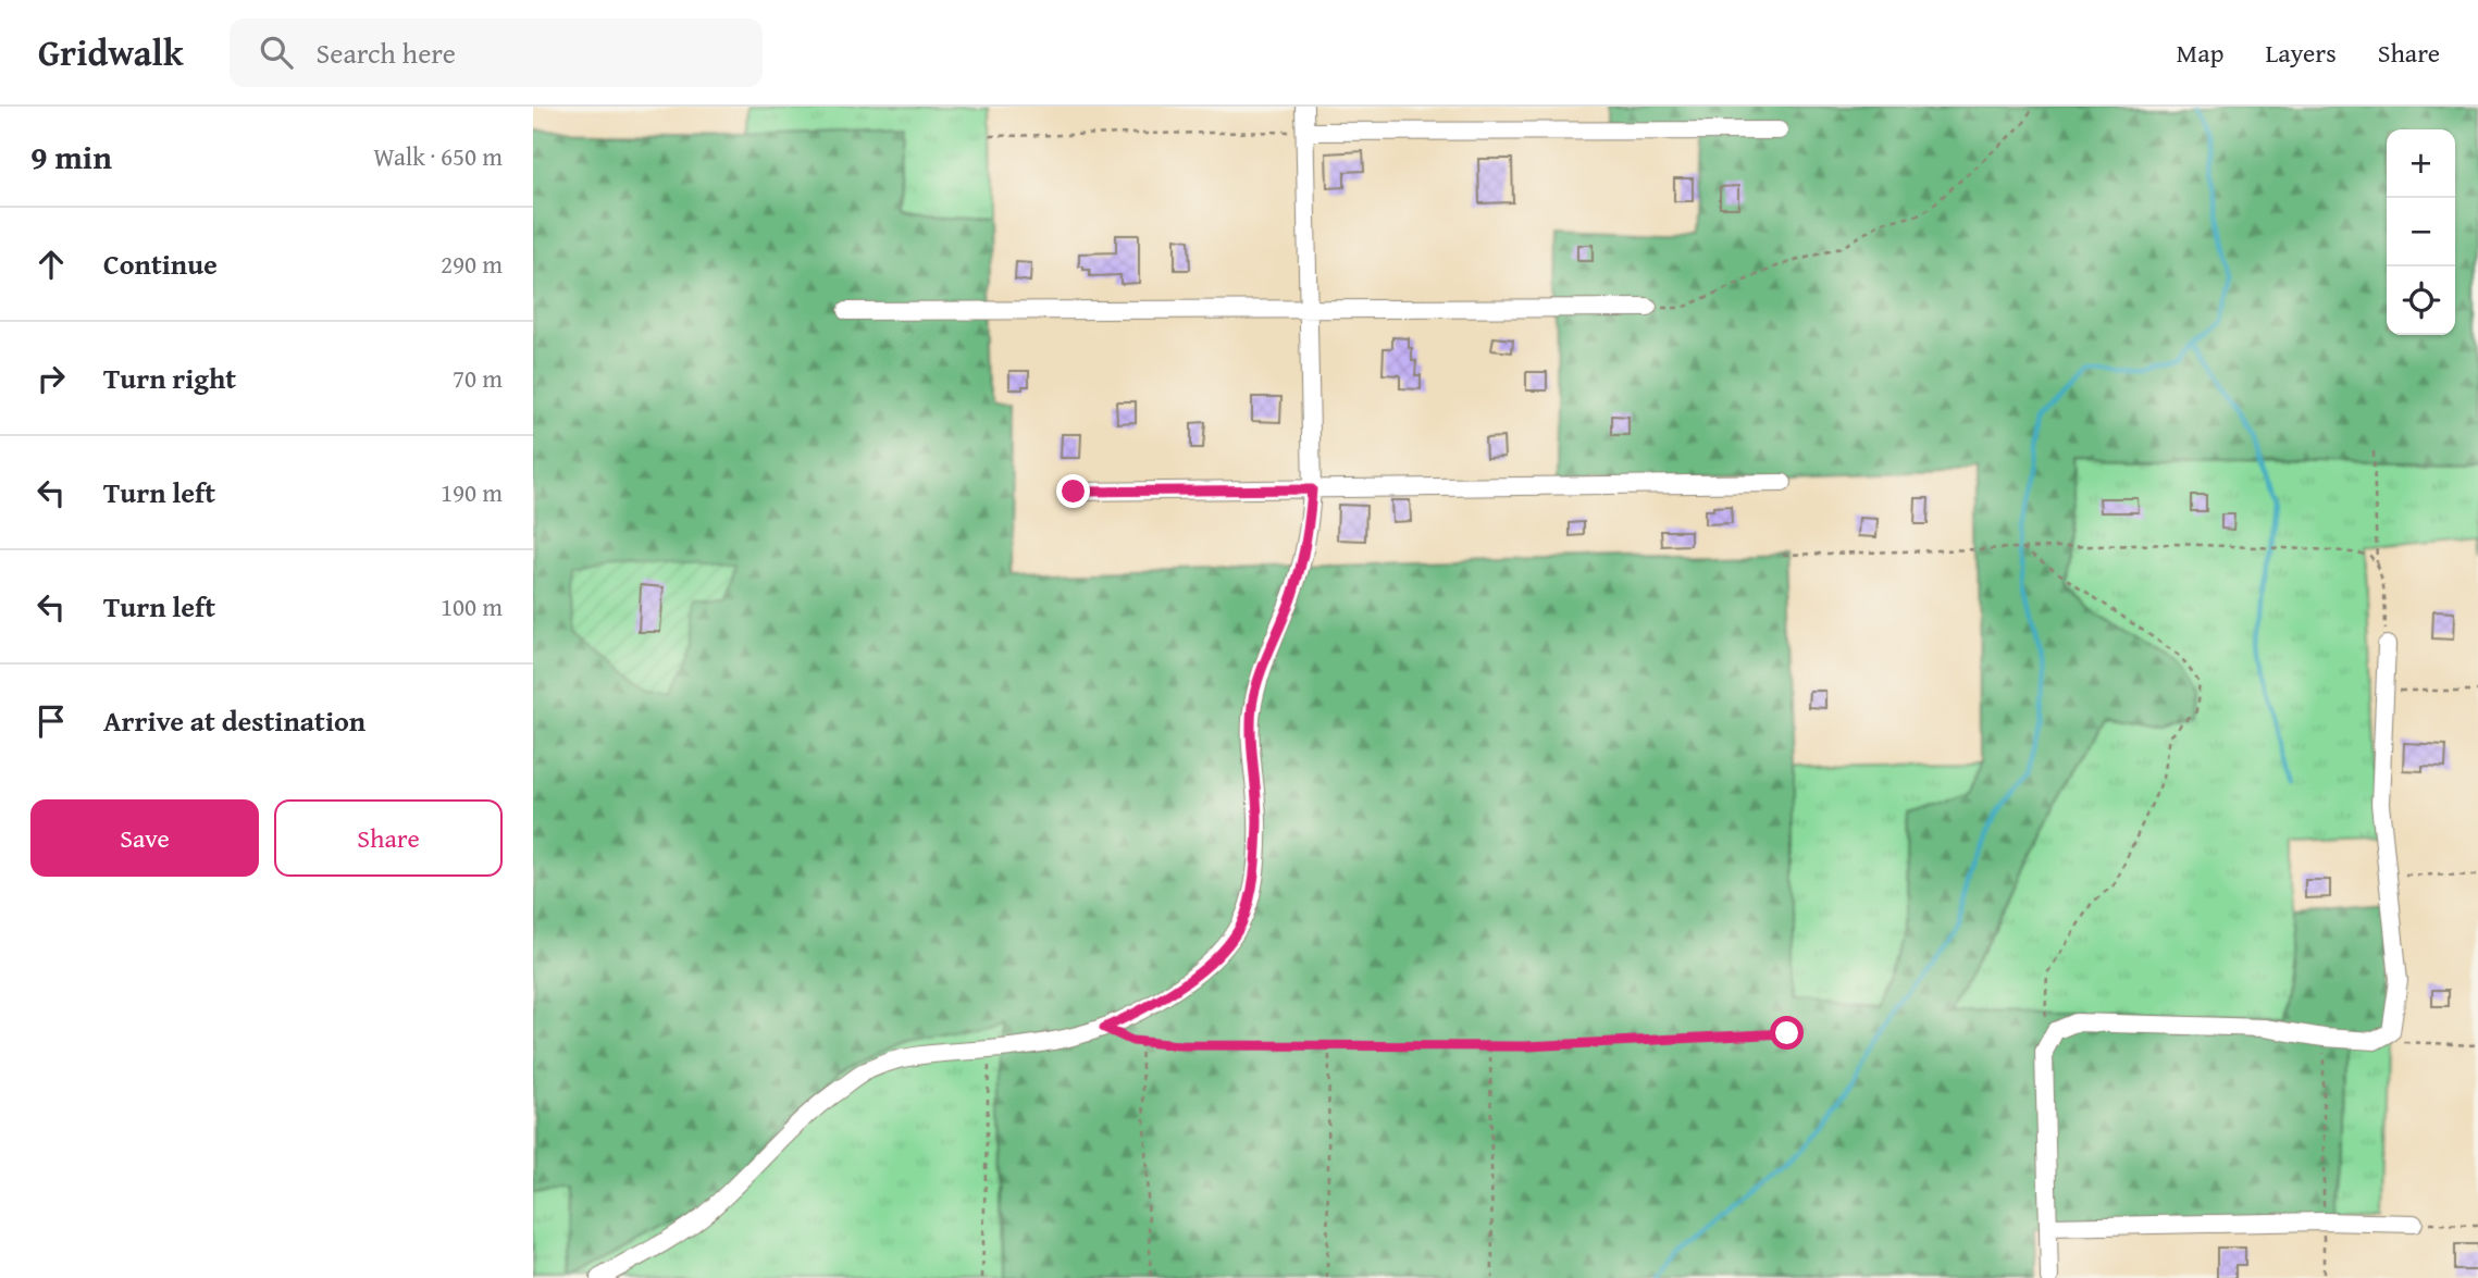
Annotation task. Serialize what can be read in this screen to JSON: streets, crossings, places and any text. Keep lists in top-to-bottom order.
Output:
{
  "page": {
    "header": "Gridwalk",
    "search": "Search here",
    "nav": ["Map", "Layers", "Share"],
    "heading": ["9 min", "Walk · 650 m"],
    "map_buttons": ["+", "−"],
    "list": [
      ["Continue", "290 m"],
      ["Turn right", "70 m"],
      ["Turn left", "190 m"],
      ["Turn left", "100 m"],
      "Arrive at destination"
    ],
    "buttons": ["Save", "Share"]
  }
}
